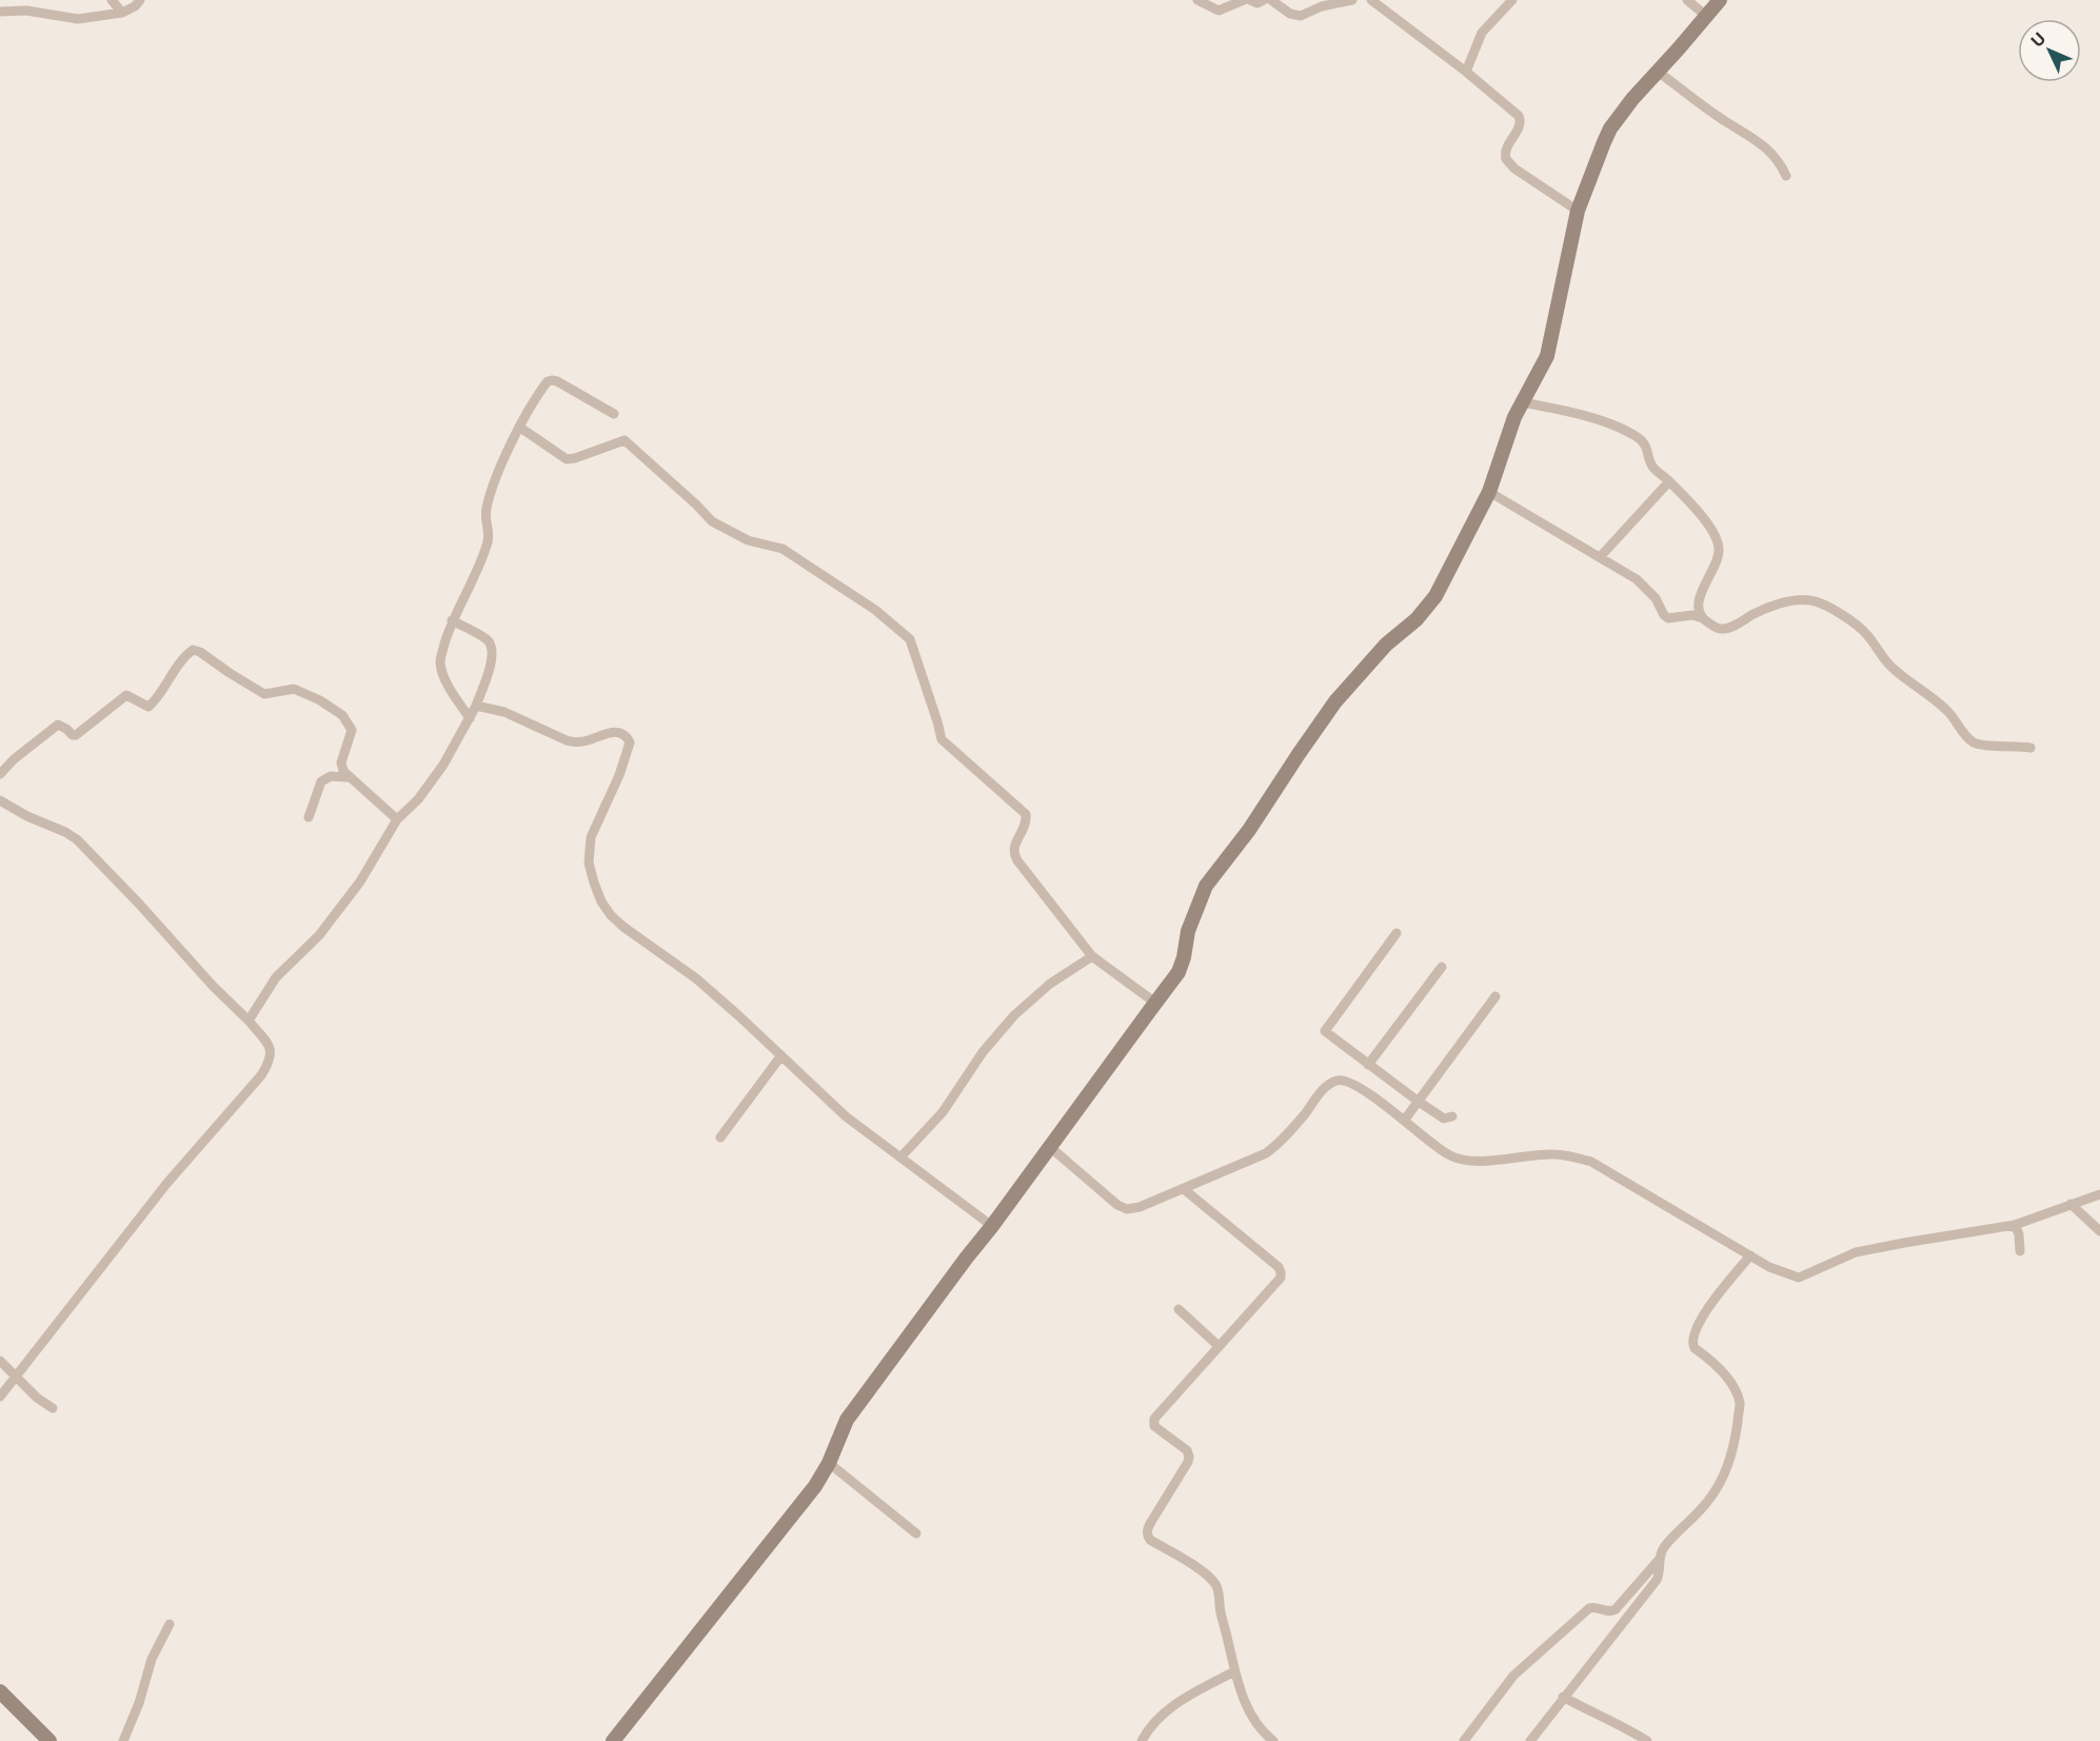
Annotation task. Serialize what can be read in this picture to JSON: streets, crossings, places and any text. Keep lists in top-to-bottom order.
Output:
{
  "north": "top left"
}
